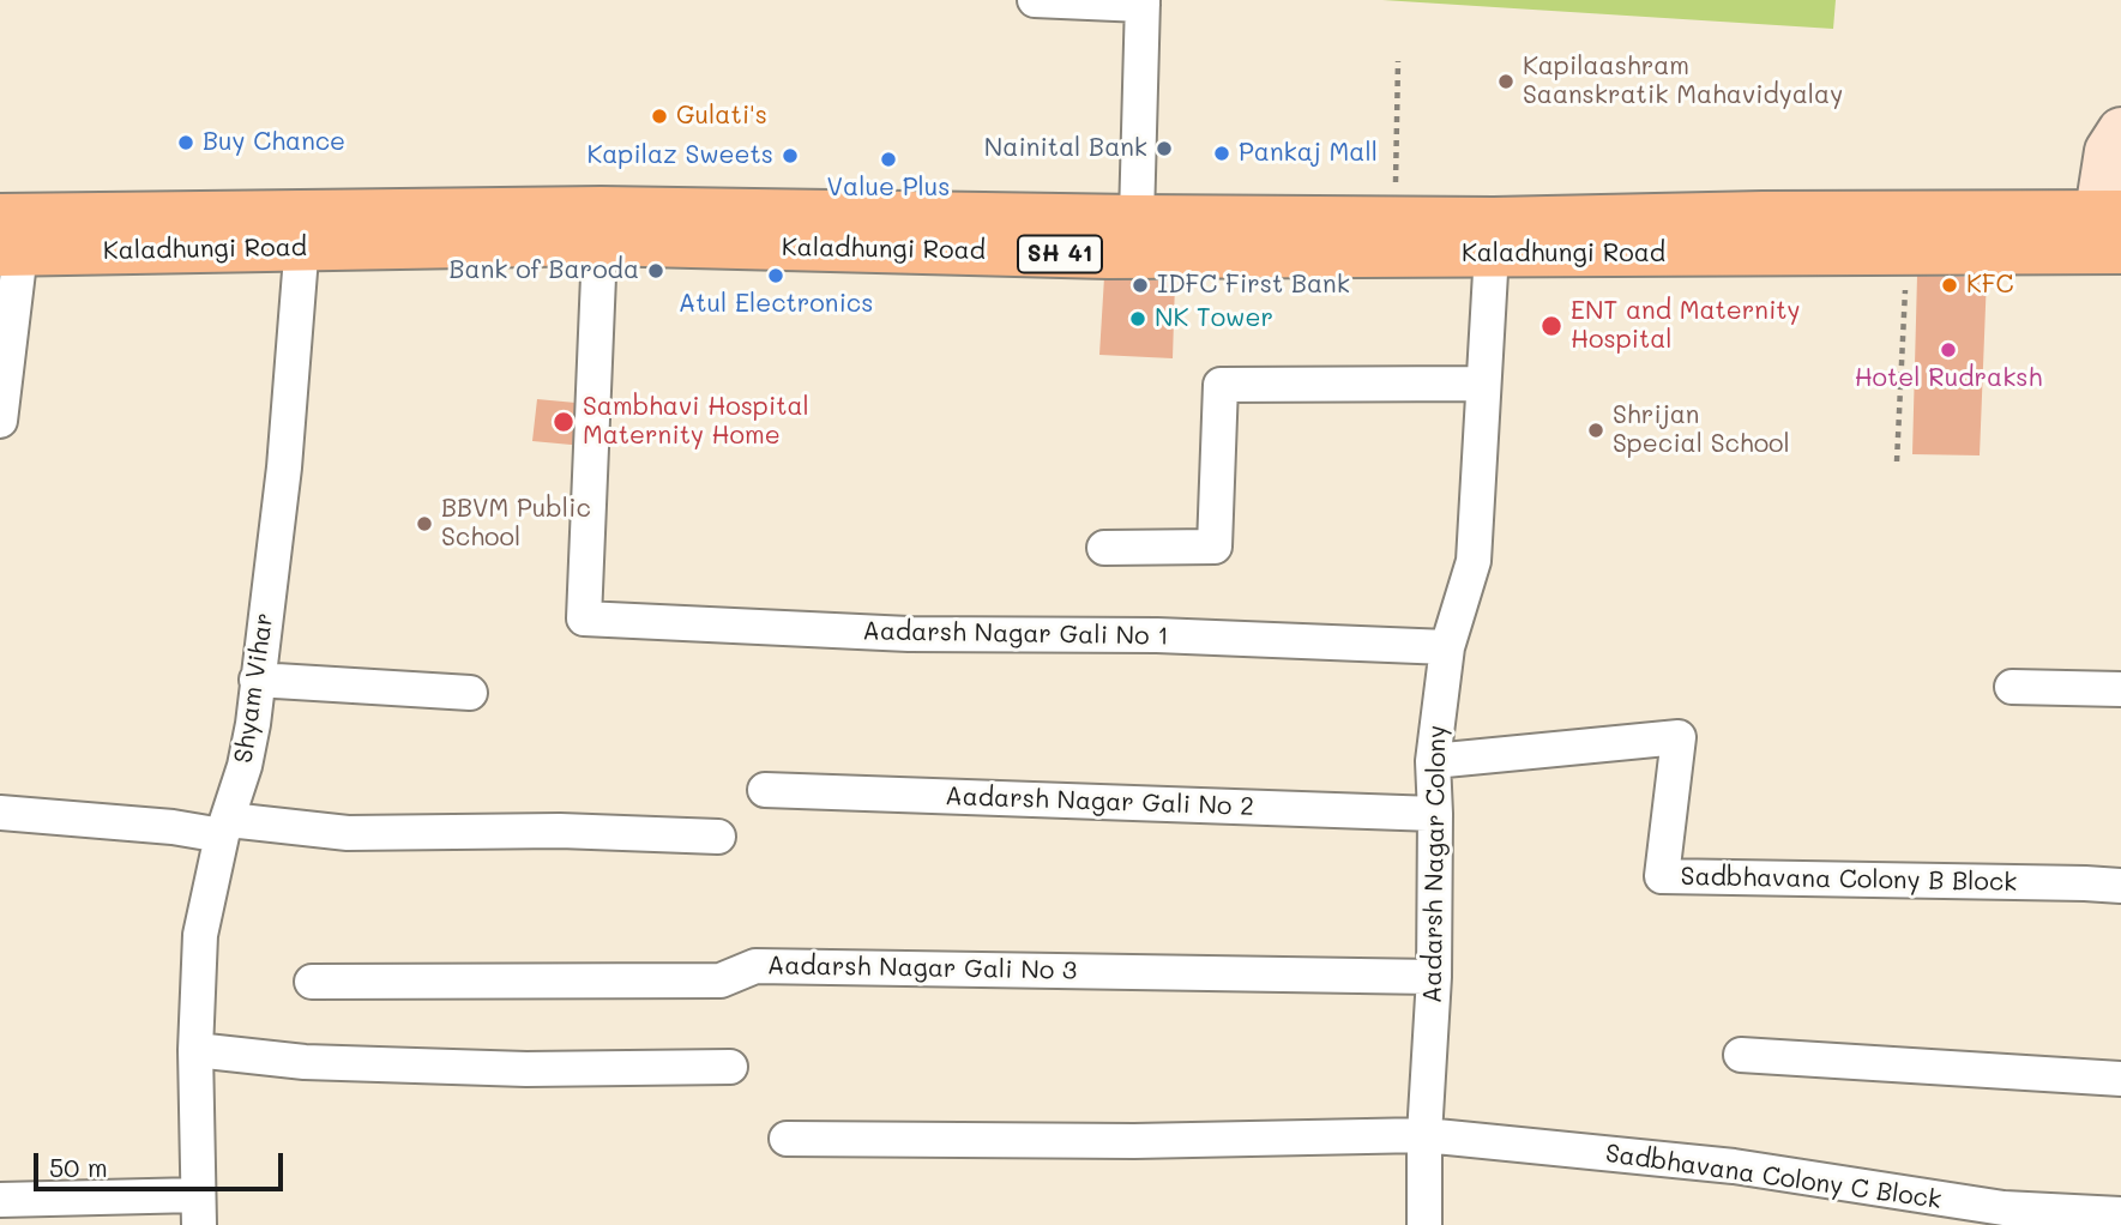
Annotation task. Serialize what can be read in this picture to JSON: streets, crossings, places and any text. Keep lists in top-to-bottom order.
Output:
{
  "streets": {
    "main road": ["Kaladhungi Road", "SH 41"],
    "street": [
      "Aadarsh Nagar Gali No 1",
      "Shyam Vihar",
      "Aadarsh Nagar Gali No 2",
      "Aadarsh Nagar Colony",
      "Sadbhavana Colony B Block",
      "Aadarsh Nagar Gali No 3",
      "Sadbhavana Colony C Block"
    ]
  },
  "crossings": [
    ["Kaladhungi Road", "Aadarsh Nagar Gali No 1"],
    ["Kaladhungi Road", "Shyam Vihar"],
    ["Kaladhungi Road", "Aadarsh Nagar Colony"],
    ["Aadarsh Nagar Gali No 1", "Aadarsh Nagar Colony"],
    ["Aadarsh Nagar Gali No 2", "Aadarsh Nagar Colony"],
    ["Aadarsh Nagar Colony", "Sadbhavana Colony B Block"],
    ["Aadarsh Nagar Colony", "Aadarsh Nagar Gali No 3"],
    ["Aadarsh Nagar Colony", "Sadbhavana Colony C Block"]
  ],
  "places": [
    "Kapilaashram Saanskratik Mahavidyalay",
    "Gulati's",
    "Buy Chance",
    "Nainital Bank",
    "Pankaj Mall",
    "Kapilaz Sweets",
    "Value Plus",
    "Bank of Baroda",
    "Atul Electronics",
    "IDFC First Bank",
    "KFC",
    "NK Tower",
    "ENT and Maternity Hospital",
    "Hotel Rudraksh",
    "Sambhavi Hospital Maternity Home",
    "Shrijan Special School",
    "BBVM Public School"
  ],
  "scale_bar": "50 m"
}
